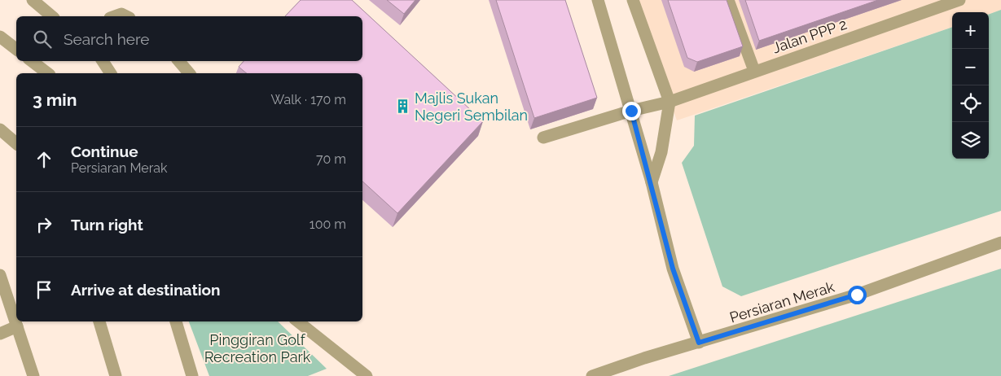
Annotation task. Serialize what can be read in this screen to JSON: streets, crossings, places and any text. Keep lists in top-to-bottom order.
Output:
{
  "streets": {
    "street": ["Jalan PPP 2", "Persiaran Merak"]
  },
  "parks": ["Pinggiran Golf Recreation Park"],
  "places": {
    "building": ["Majlis Sukan Negeri Sembilan"]
  },
  "page": {
    "map_buttons": ["+", "−"],
    "search": "Search here",
    "heading": ["3 min", "Walk · 170 m"],
    "list": [
      ["Continue", "Persiaran Merak", "70 m"],
      ["Turn right", "100 m"],
      "Arrive at destination"
    ]
  }
}
